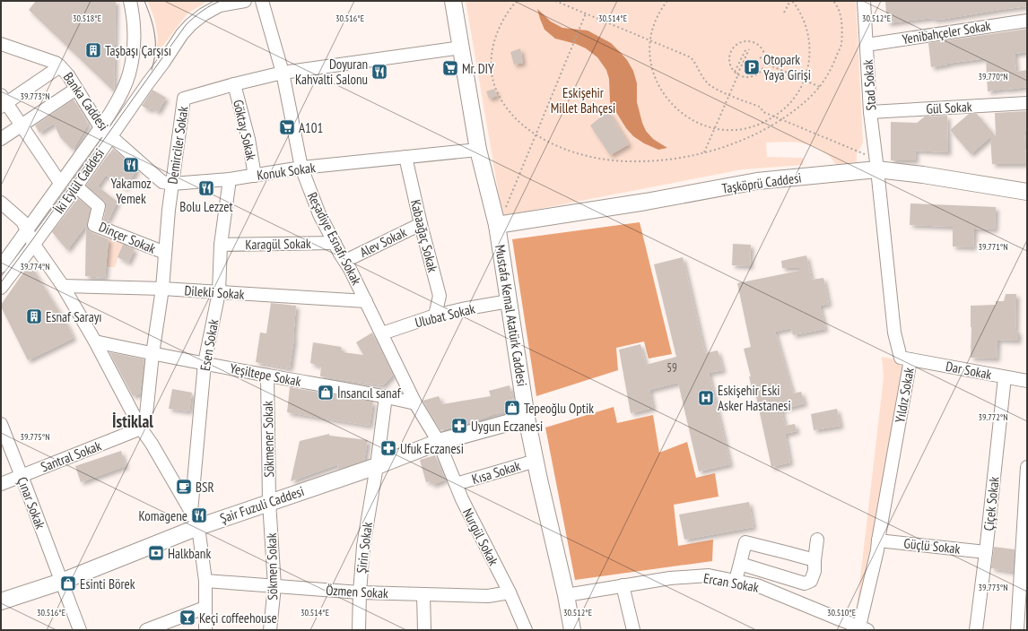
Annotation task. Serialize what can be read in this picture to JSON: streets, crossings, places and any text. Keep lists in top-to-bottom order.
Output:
{
  "streets": {
    "main road": ["Taşköprü Caddesi", "Mustafa Kemal Atatürk Caddesi", "Şair Fuzuli Caddesi"],
    "street": [
      "Yenibahçeler Sokak",
      "Stad Sokak",
      "Banka Caddesi",
      "Gül Sokak",
      "Göktay Sokak",
      "Demirciler Sokak",
      "Konuk Sokak",
      "İki Eylül Caddesi",
      "Kabaağaç Sokak",
      "Dinçer Sokak",
      "Reşadiye Esnafı Sokak",
      "Alev Sokak",
      "Karagül Sokak",
      "Dilekli Sokak",
      "Ulubat Sokak",
      "Esen Sokak",
      "Dar Sokak",
      "Yeşiltepe Sokak",
      "Yıldız Sokak",
      "Sökmener Sokak",
      "Santral Sokak",
      "Kısa Sokak",
      "Çınar Sokak",
      "Çiçek Sokak",
      "Nurgül Sokak",
      "Güçlü Sokak",
      "Şirin Sokak",
      "Sökmen Sokak",
      "Ercan Sokak",
      "Özmen Sokak"
    ]
  },
  "crossings": [
    ["Yenibahçeler Sokak", "Stad Sokak"],
    ["Stad Sokak", "Gül Sokak"],
    ["Stad Sokak", "Taşköprü Caddesi"],
    ["Stad Sokak", "Yıldız Sokak"],
    ["Banka Caddesi", "Konuk Sokak"],
    ["Banka Caddesi", "İki Eylül Caddesi"],
    ["Göktay Sokak", "Demirciler Sokak"],
    ["Göktay Sokak", "Konuk Sokak"],
    ["Demirciler Sokak", "Konuk Sokak"],
    ["Demirciler Sokak", "Dinçer Sokak"],
    ["Demirciler Sokak", "Reşadiye Esnafı Sokak"],
    ["Demirciler Sokak", "Dilekli Sokak"],
    ["Demirciler Sokak", "Mustafa Kemal Atatürk Caddesi"],
    ["Demirciler Sokak", "Yeşiltepe Sokak"],
    ["Demirciler Sokak", "Santral Sokak"],
    ["Konuk Sokak", "İki Eylül Caddesi"],
    ["Konuk Sokak", "Kabaağaç Sokak"],
    ["Konuk Sokak", "Reşadiye Esnafı Sokak"],
    ["Konuk Sokak", "Mustafa Kemal Atatürk Caddesi"],
    ["Konuk Sokak", "Esen Sokak"],
    ["İki Eylül Caddesi", "Dinçer Sokak"],
    ["Taşköprü Caddesi", "Mustafa Kemal Atatürk Caddesi"],
    ["Taşköprü Caddesi", "Yıldız Sokak"],
    ["Kabaağaç Sokak", "Alev Sokak"],
    ["Kabaağaç Sokak", "Ulubat Sokak"],
    ["Reşadiye Esnafı Sokak", "Alev Sokak"],
    ["Reşadiye Esnafı Sokak", "Karagül Sokak"],
    ["Reşadiye Esnafı Sokak", "Dilekli Sokak"],
    ["Reşadiye Esnafı Sokak", "Ulubat Sokak"],
    ["Reşadiye Esnafı Sokak", "Yeşiltepe Sokak"],
    ["Reşadiye Esnafı Sokak", "Şair Fuzuli Caddesi"],
    ["Reşadiye Esnafı Sokak", "Nurgül Sokak"],
    ["Karagül Sokak", "Esen Sokak"],
    ["Dilekli Sokak", "Esen Sokak"],
    ["Ulubat Sokak", "Mustafa Kemal Atatürk Caddesi"],
    ["Mustafa Kemal Atatürk Caddesi", "Kısa Sokak"],
    ["Mustafa Kemal Atatürk Caddesi", "Şair Fuzuli Caddesi"],
    ["Mustafa Kemal Atatürk Caddesi", "Ercan Sokak"],
    ["Esen Sokak", "Yeşiltepe Sokak"],
    ["Dar Sokak", "Yıldız Sokak"],
    ["Dar Sokak", "Çiçek Sokak"],
    ["Yeşiltepe Sokak", "Sökmener Sokak"],
    ["Yeşiltepe Sokak", "Şirin Sokak"],
    ["Yıldız Sokak", "Güçlü Sokak"],
    ["Yıldız Sokak", "Ercan Sokak"],
    ["Sökmener Sokak", "Şair Fuzuli Caddesi"],
    ["Sökmener Sokak", "Sökmen Sokak"],
    ["Santral Sokak", "Çınar Sokak"],
    ["Kısa Sokak", "Nurgül Sokak"],
    ["Çınar Sokak", "Şair Fuzuli Caddesi"],
    ["Çiçek Sokak", "Güçlü Sokak"],
    ["Şair Fuzuli Caddesi", "Nurgül Sokak"],
    ["Şair Fuzuli Caddesi", "Şirin Sokak"],
    ["Şair Fuzuli Caddesi", "Sökmen Sokak"],
    ["Nurgül Sokak", "Özmen Sokak"],
    ["Şirin Sokak", "Özmen Sokak"],
    ["Sökmen Sokak", "Özmen Sokak"]
  ],
  "districts": ["İstiklal"],
  "parks": ["Eskişehir Millet Bahçesi"],
  "places": {
    "building": ["Taşbaşı Çarşısı", "Esnaf Sarayı"],
    "parking": ["Otopark Yaya Girişi"],
    "supermarket": ["Mr. DIY", "A101"],
    "restaurant": [
      "Doyuran Kahvalti Salonu",
      "Yakamoz Yemek",
      "Bolu Lezzet",
      "Komagene"
    ],
    "shop": ["İnsancıl sanaf", "Tepeoğlu Optik", "Esinti Börek"],
    "hospital": ["Eskişehir Eski Asker Hastanesi"],
    "pharmacy": ["Uygun Eczanesi", "Ufuk Eczanesi"],
    "cafe": ["BSR"],
    "bank": ["Halkbank"],
    "bar": ["Keçi coffeehouse"]
  },
  "house_numbers": ["59"],
  "coordinates": [
    "30.518°E",
    "30.516°E",
    "30.514°E",
    "30.512°E",
    "39.770°N",
    "39.773°N",
    "39.771°N",
    "39.774°N",
    "39.772°N",
    "39.775°N",
    "30.510°E"
  ]
}
